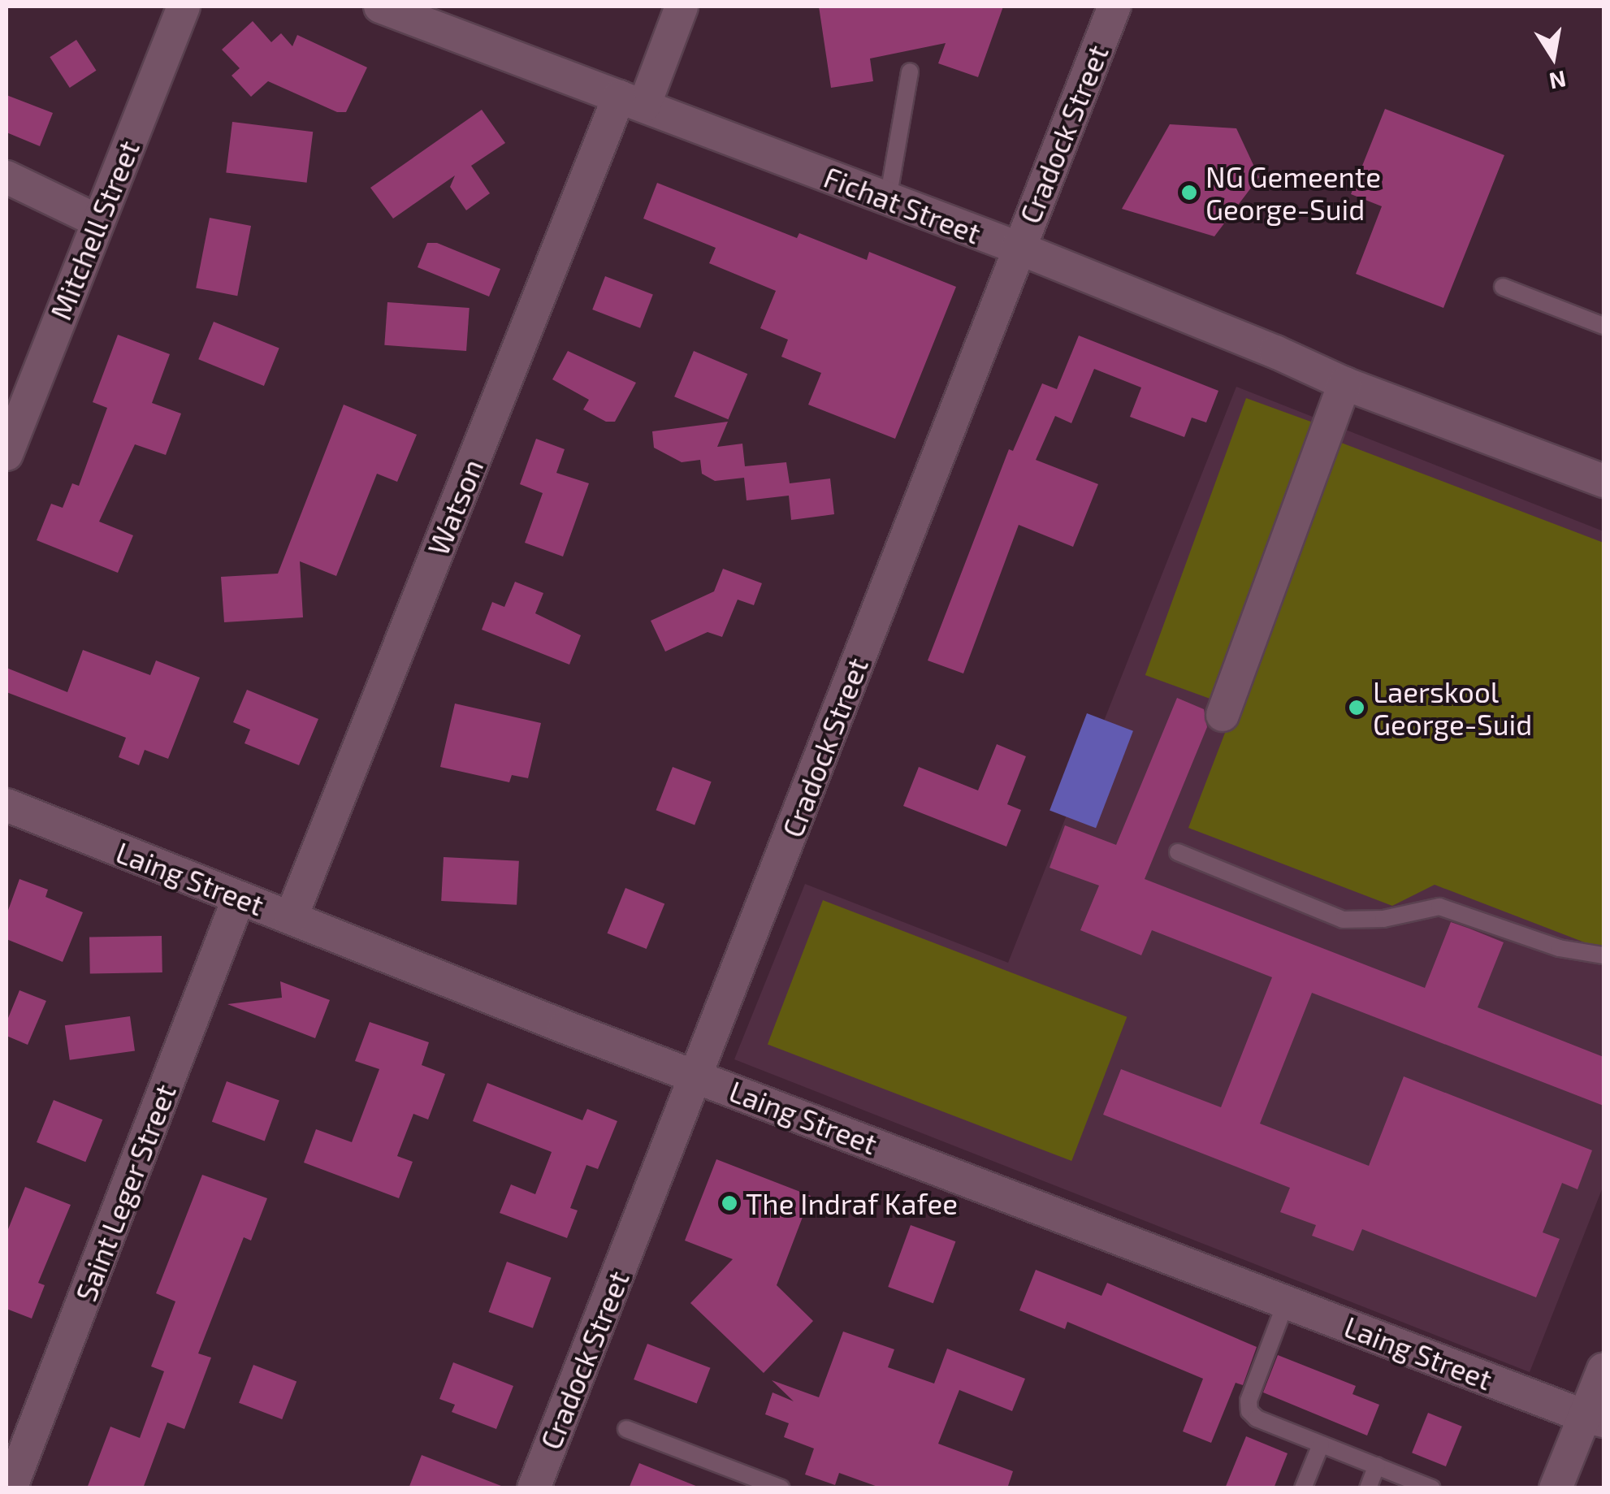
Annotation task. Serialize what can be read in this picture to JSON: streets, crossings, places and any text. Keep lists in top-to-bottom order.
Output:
{
  "streets": {
    "street": [
      "Cradock Street",
      "Fichat Street",
      "Mitchell Street",
      "Watson",
      "Laing Street",
      "Saint Leger Street"
    ]
  },
  "crossings": [
    ["Cradock Street", "Fichat Street"],
    ["Cradock Street", "Laing Street"],
    ["Fichat Street", "Watson"],
    ["Watson", "Laing Street"],
    ["Laing Street", "Saint Leger Street"]
  ],
  "places": ["NG Gemeente George-Suid", "Laerskool George-Suid", "The Indraf Kafee"],
  "north": "bottom"
}
